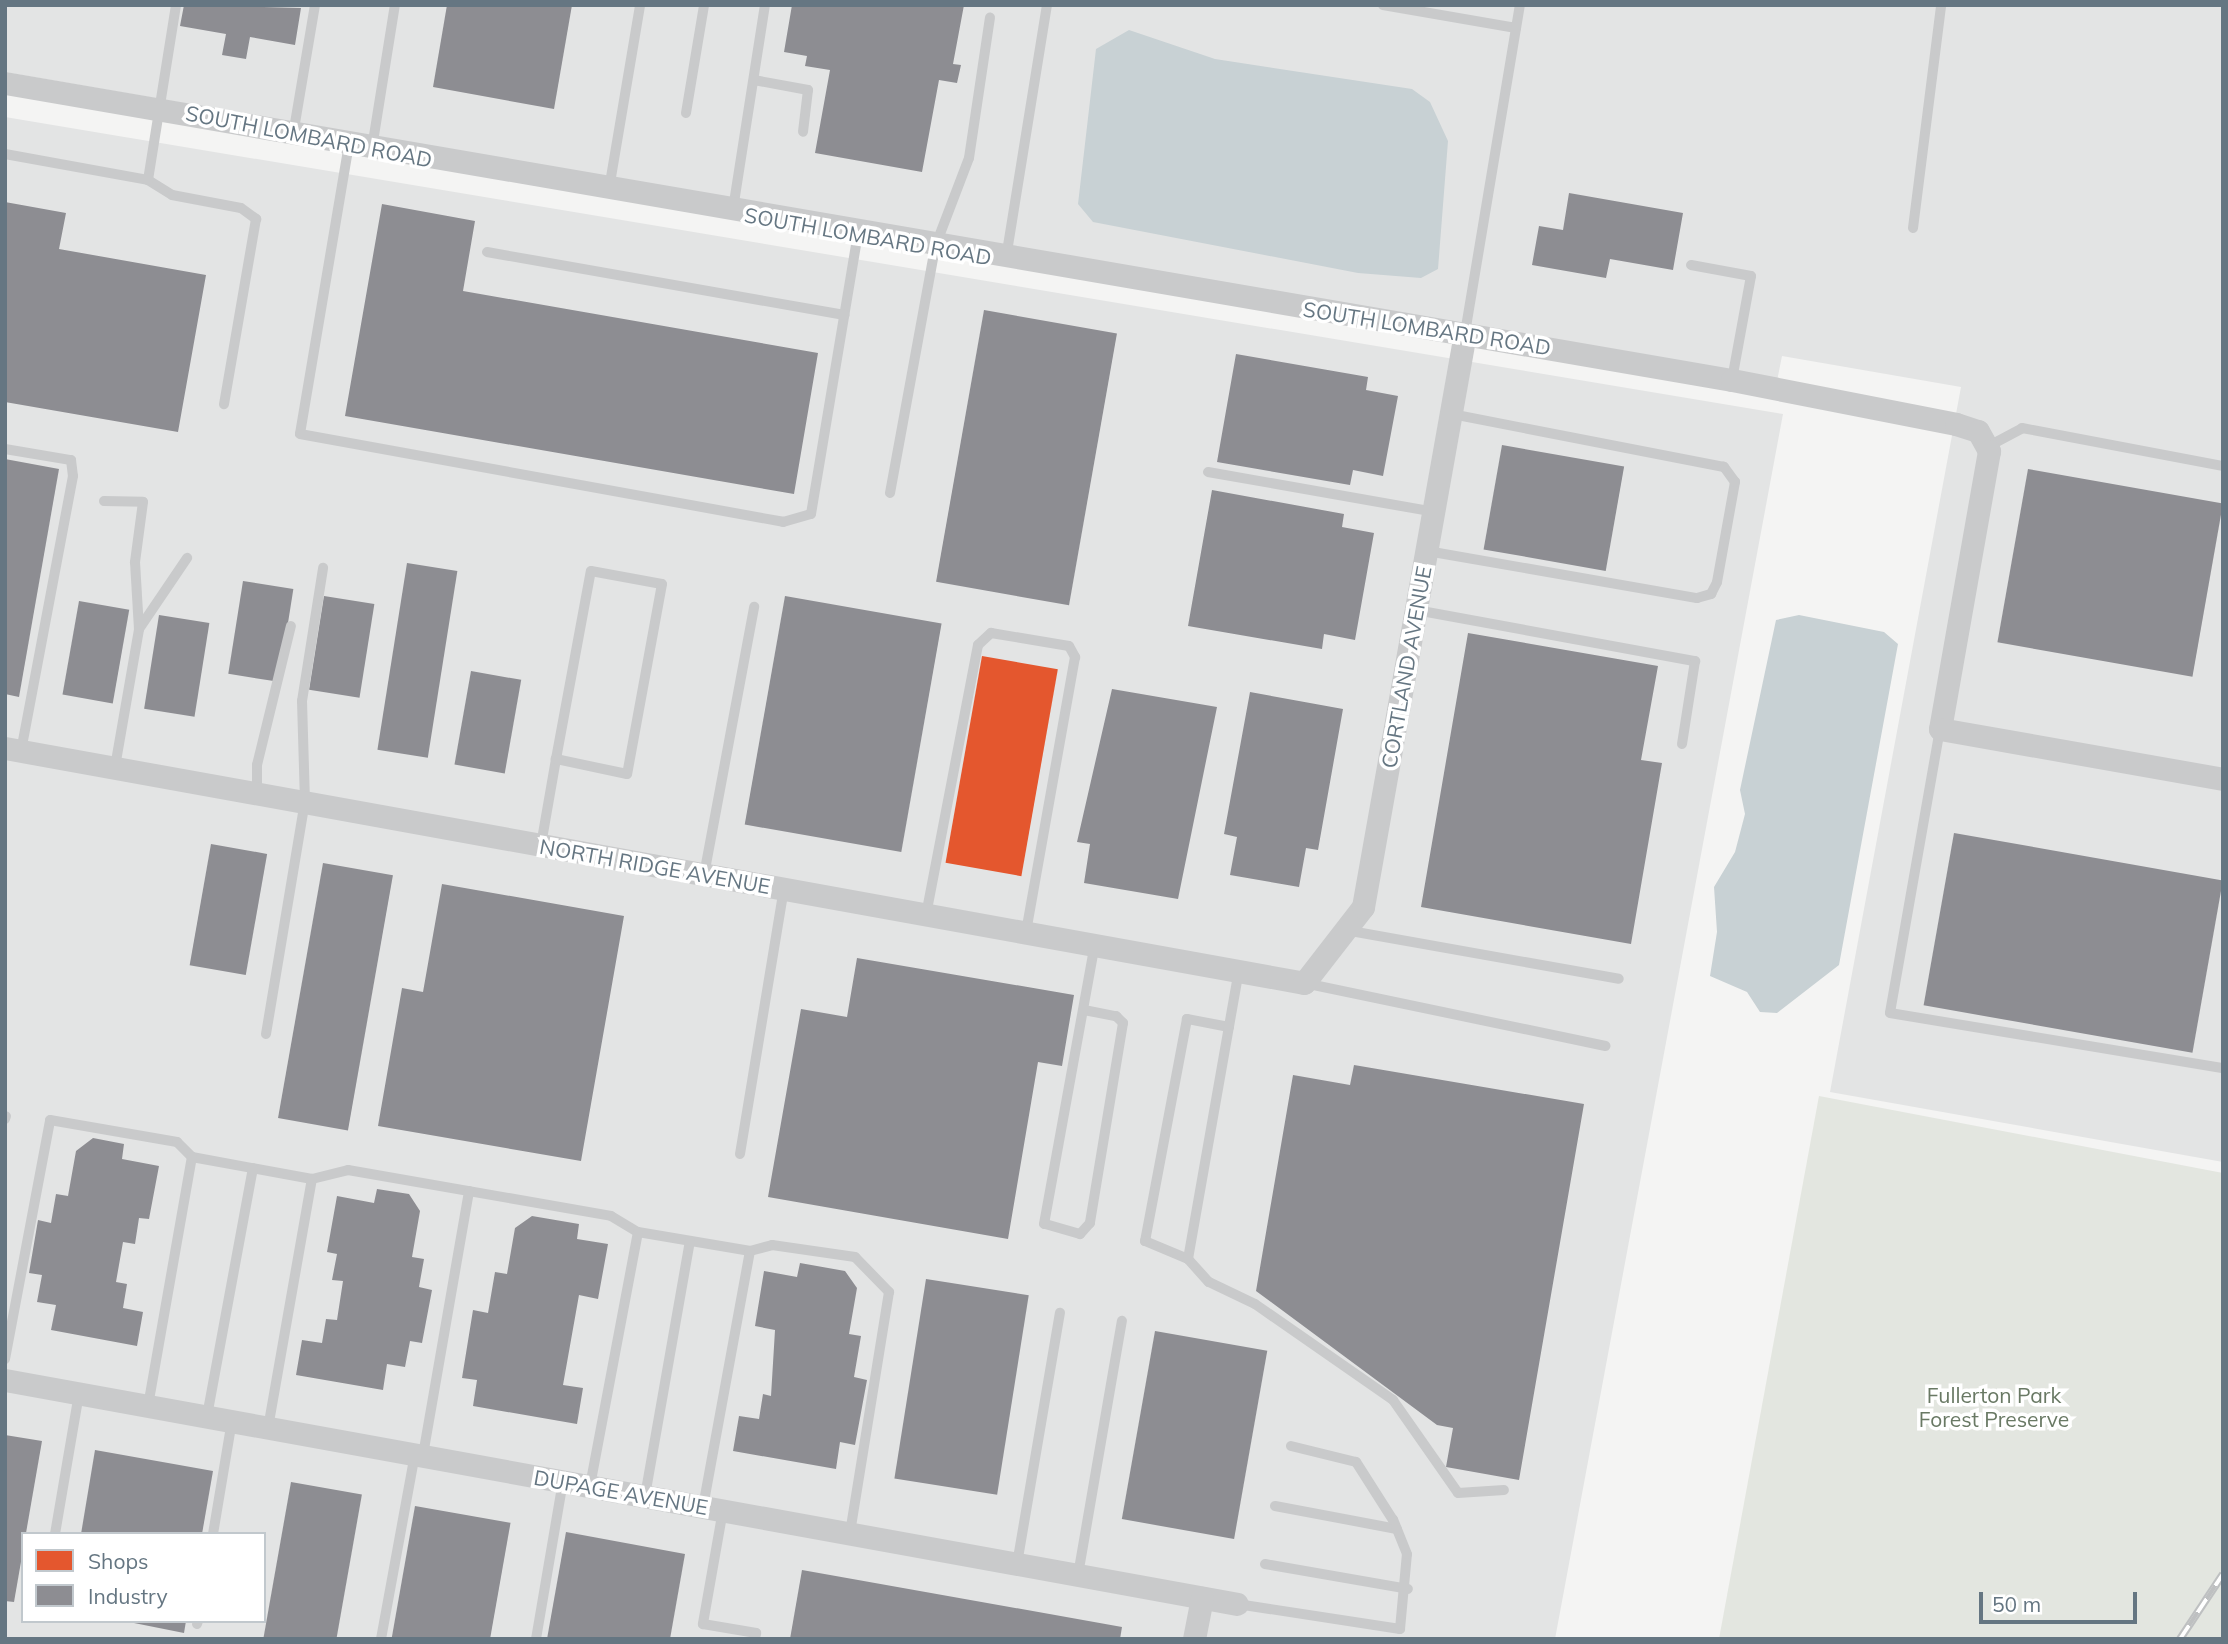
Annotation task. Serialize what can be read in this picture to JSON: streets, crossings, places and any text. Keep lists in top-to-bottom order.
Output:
{
  "streets": {
    "street": [
      "SOUTH LOMBARD ROAD",
      "CORTLAND AVENUE",
      "NORTH RIDGE AVENUE",
      "DUPAGE AVENUE"
    ]
  },
  "crossings": [
    ["SOUTH LOMBARD ROAD", "CORTLAND AVENUE"],
    ["CORTLAND AVENUE", "NORTH RIDGE AVENUE"]
  ],
  "parks": ["Fullerton Park Forest Preserve"],
  "legend": ["Shops", "Industry"],
  "scale_bar": "50 m"
}
